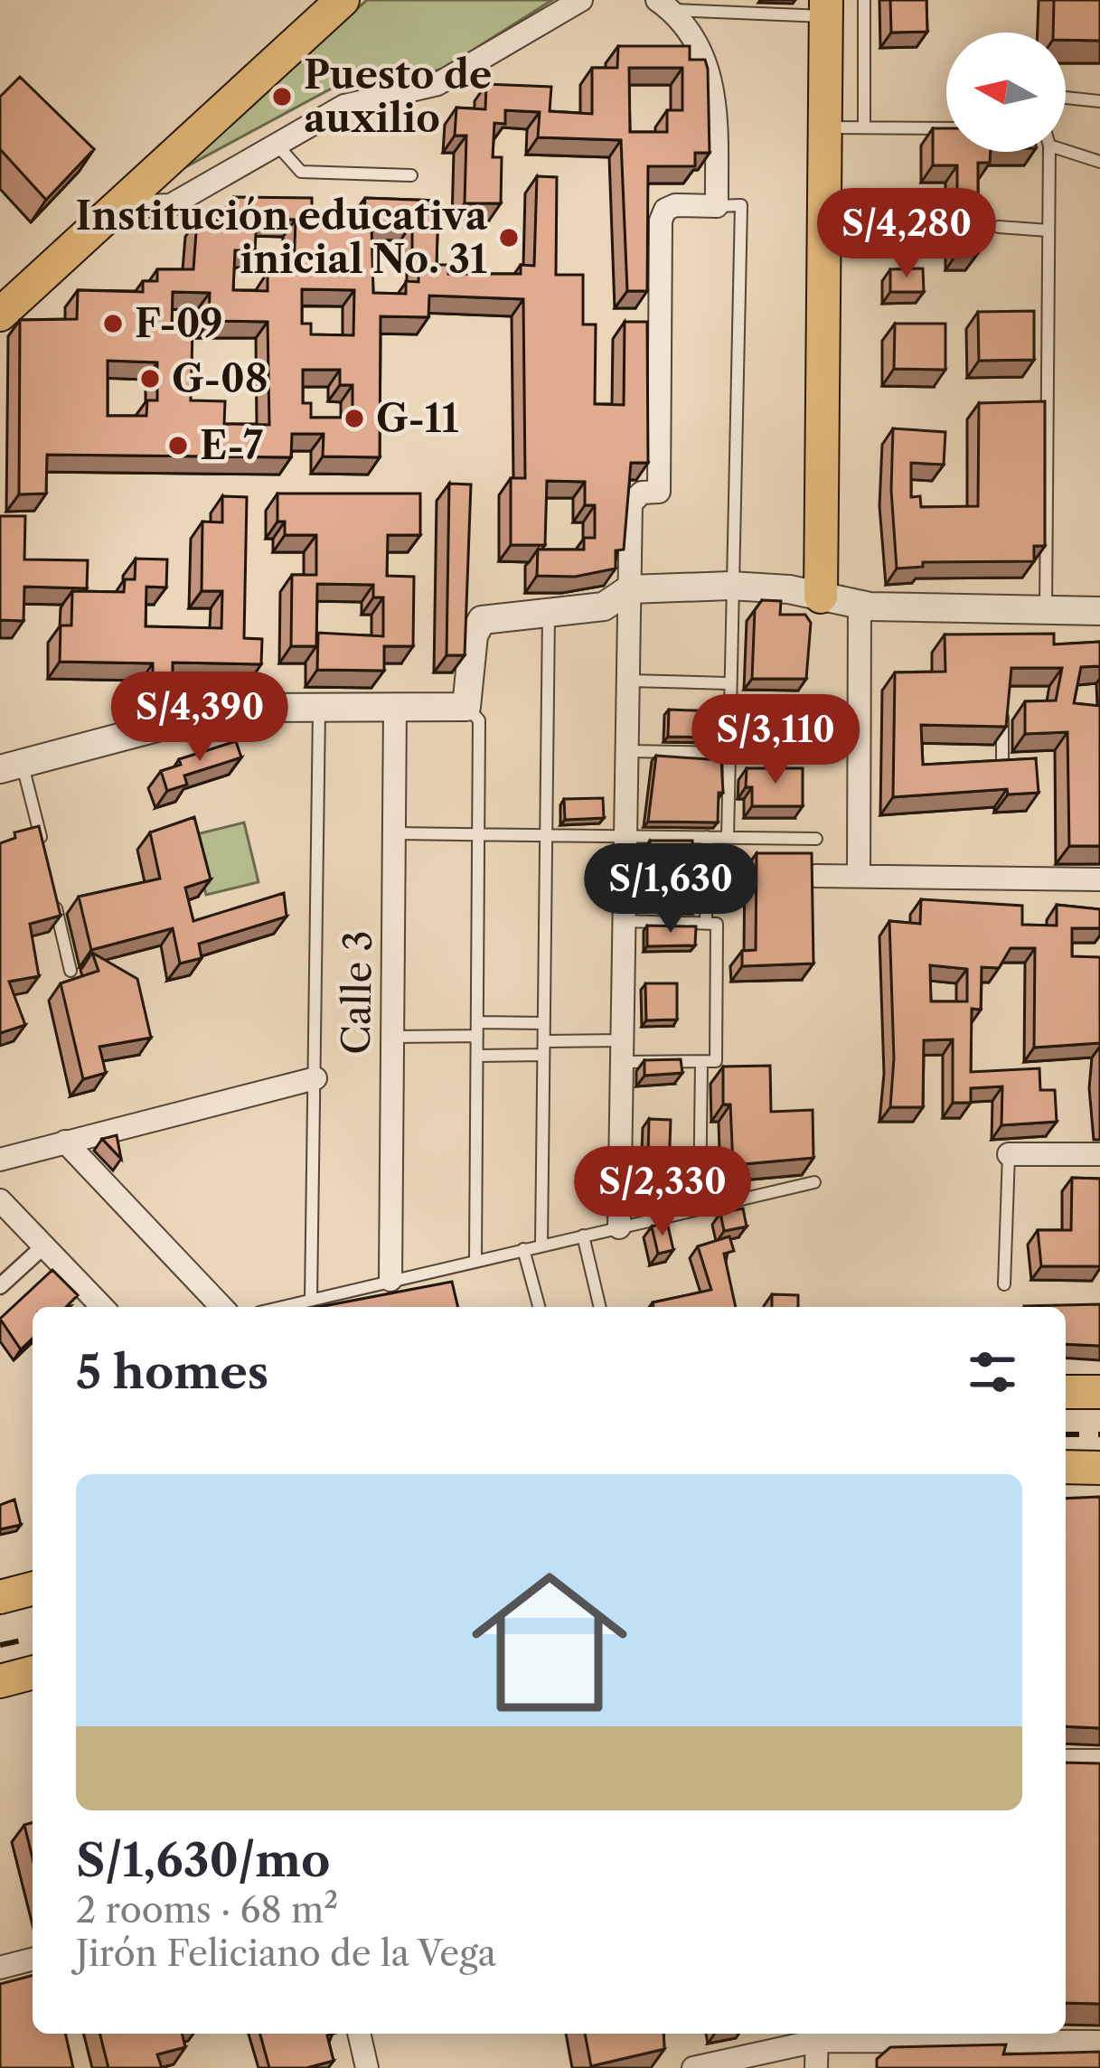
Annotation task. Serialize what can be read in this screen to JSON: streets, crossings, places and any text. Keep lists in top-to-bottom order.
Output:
{
  "streets": {
    "street": ["Calle 3"]
  },
  "places": [
    "Puesto de auxilio",
    "Institución educativa inicial No. 31",
    "F-09",
    "G-08",
    "G-11",
    "E-7"
  ],
  "north": "left",
  "page": {
    "price": [
      "S/4,280",
      "S/4,390",
      "S/3,110",
      "S/1,630",
      "S/2,330"
    ],
    "heading": "5 homes",
    "list": [
      {
        "name": "S/1,630/mo",
        "note": "2 rooms · 68 m² · Jirón Feliciano de la Vega"
      }
    ]
  }
}
